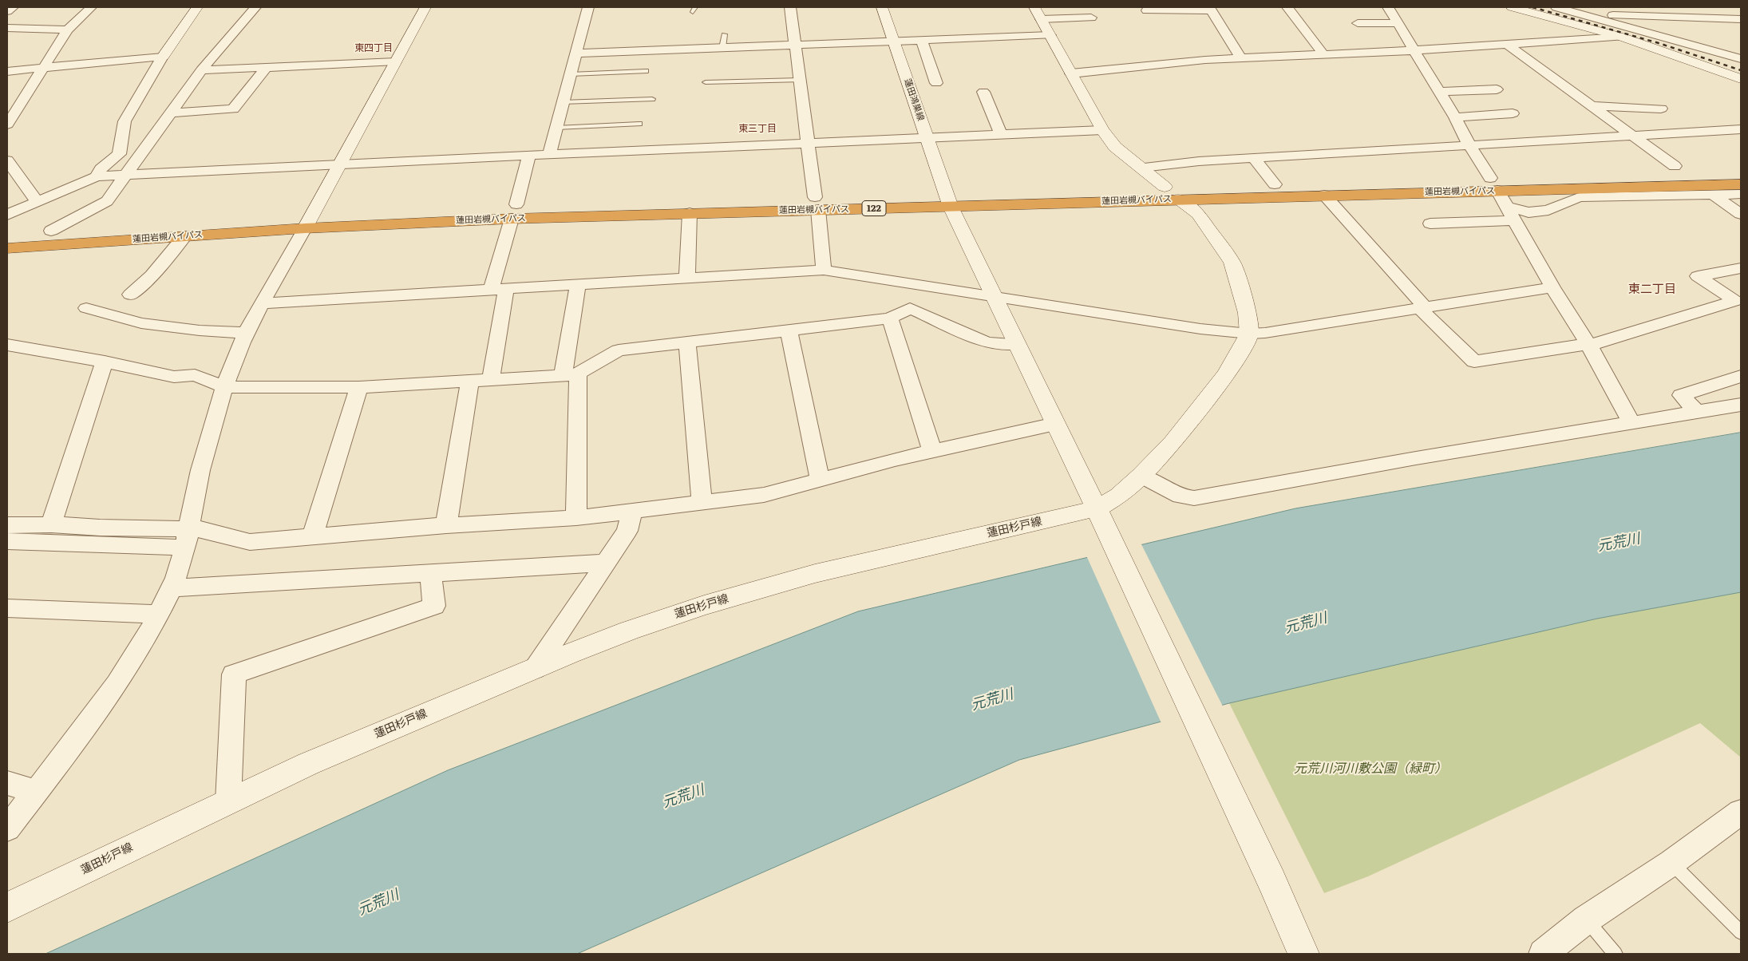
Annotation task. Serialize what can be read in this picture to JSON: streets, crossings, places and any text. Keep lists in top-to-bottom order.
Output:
{
  "streets": {
    "highway": ["蓮田岩槻バイパス", "122"],
    "street": ["蓮田鴻巣線", "蓮田杉戸線"]
  },
  "crossings": [
    ["蓮田鴻巣線", "蓮田岩槻バイパス"]
  ],
  "districts": ["東四丁目", "東三丁目", "東二丁目"],
  "water": ["元荒川"],
  "parks": ["元荒川河川敷公園（緑町）"]
}
